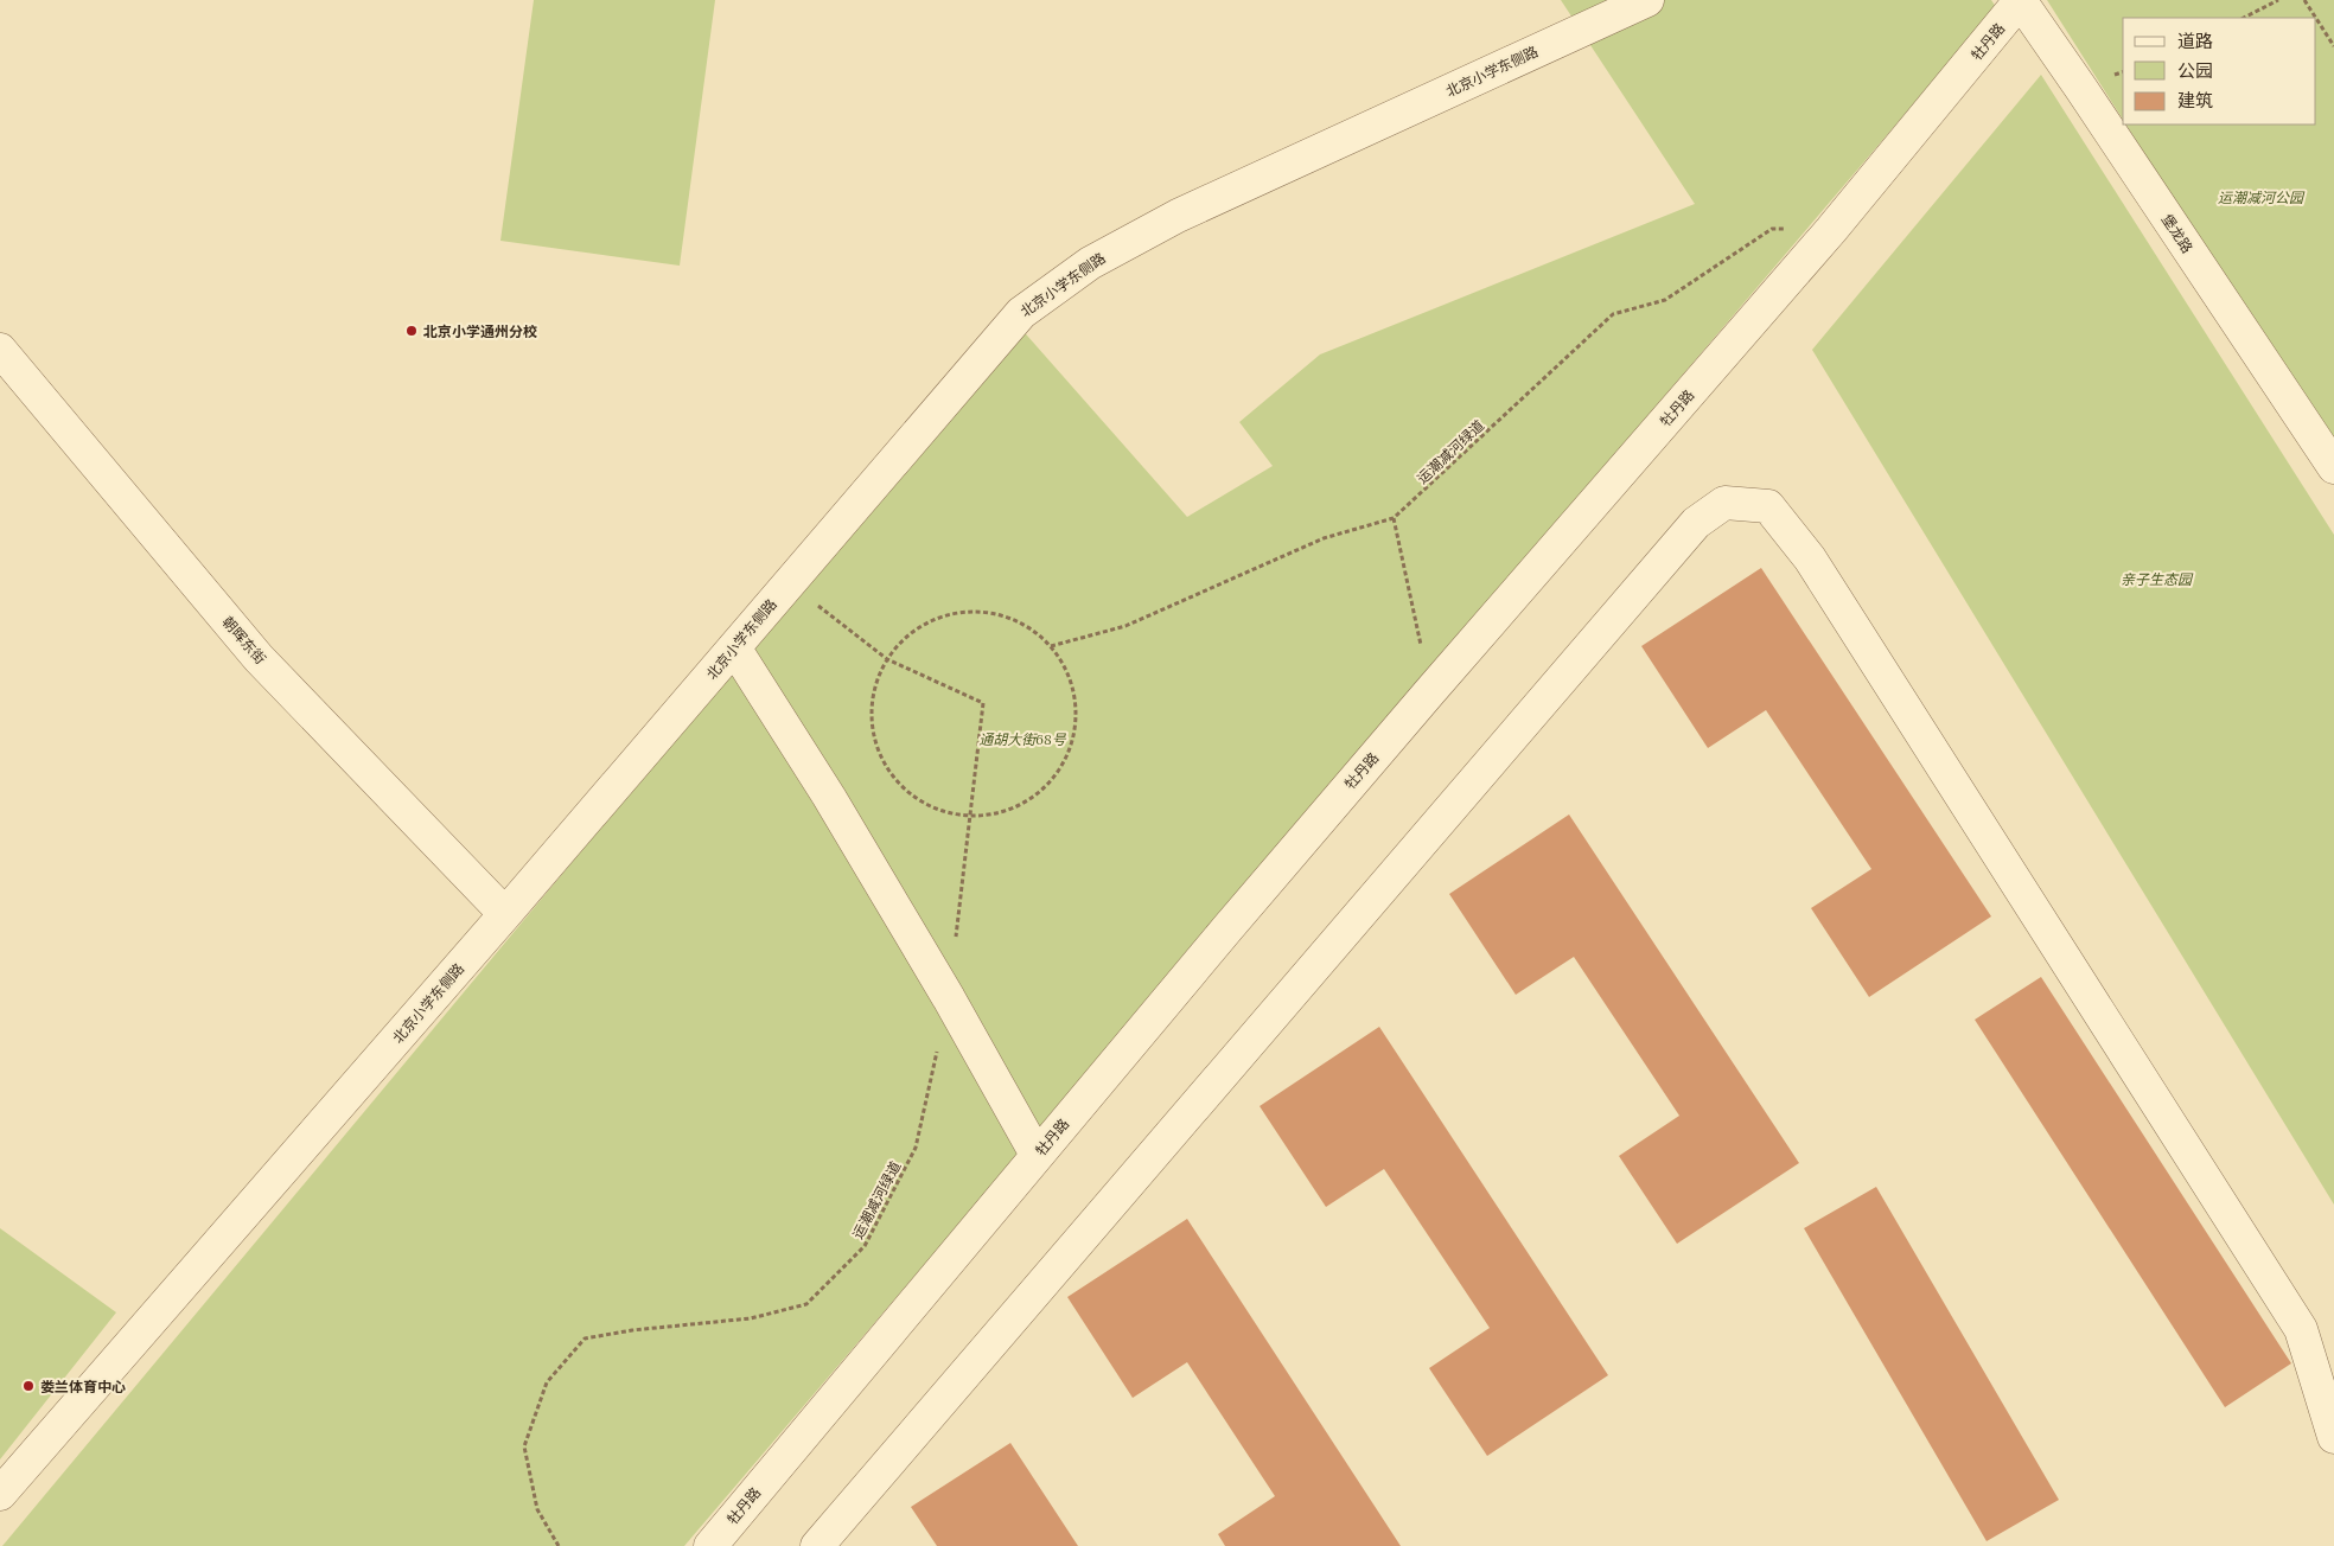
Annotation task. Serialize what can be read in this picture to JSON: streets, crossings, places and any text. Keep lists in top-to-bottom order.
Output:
{
  "streets": {
    "street": [
      "牡丹路",
      "北京小学东侧路",
      "堡龙路",
      "朝晖东街"
    ],
    "path": ["运潮减河绿道"]
  },
  "crossings": [
    ["牡丹路", "堡龙路"],
    ["牡丹路", "运潮减河绿道"],
    ["北京小学东侧路", "朝晖东街"]
  ],
  "parks": ["运潮减河公园", "亲子生态园", "通胡大街68号"],
  "places": ["北京小学通州分校", "娄兰体育中心"],
  "legend": ["道路", "公园", "建筑"]
}
